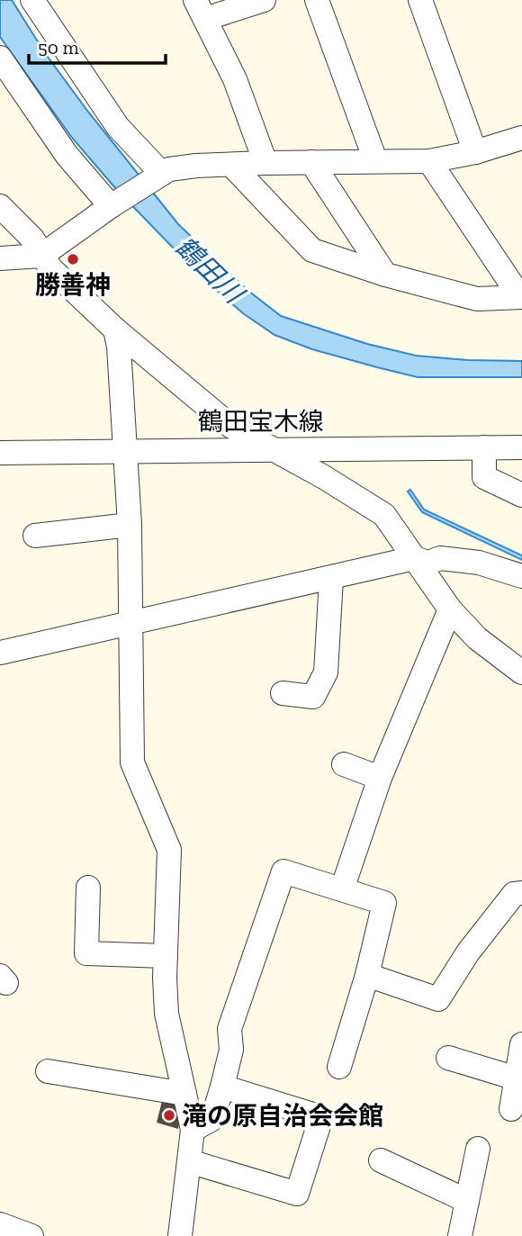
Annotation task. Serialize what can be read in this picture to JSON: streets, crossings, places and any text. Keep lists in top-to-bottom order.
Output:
{
  "streets": {
    "street": ["鶴田宝木線"]
  },
  "water": ["鶴田川"],
  "places": ["勝善神", "滝の原自治会会館"],
  "scale_bar": "50 m"
}
